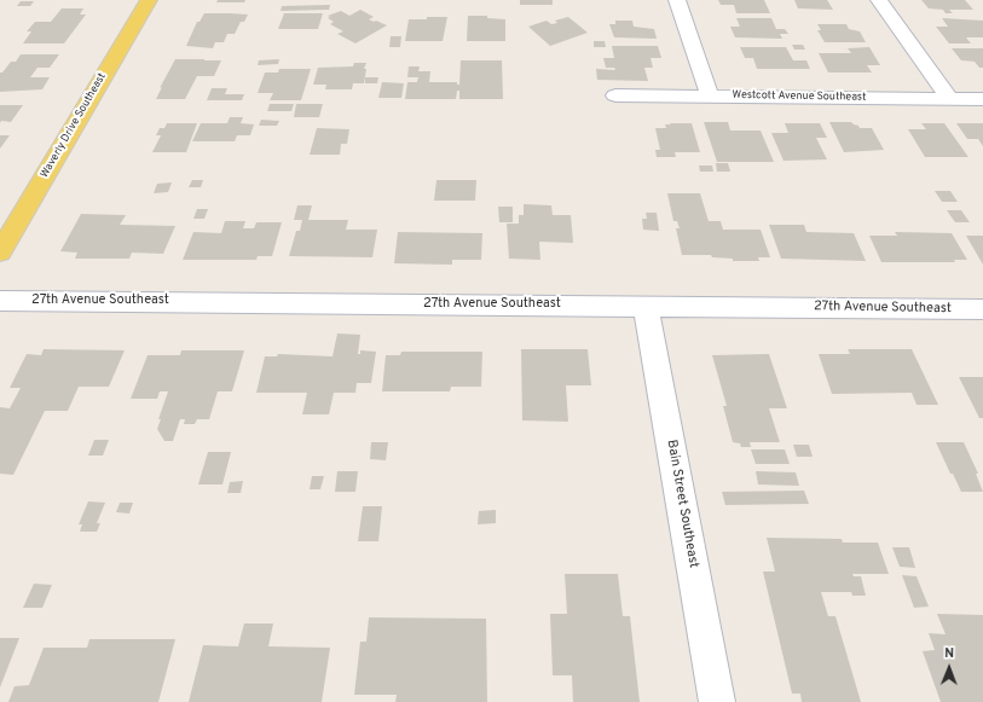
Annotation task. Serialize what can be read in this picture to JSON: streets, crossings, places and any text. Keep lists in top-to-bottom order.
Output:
{
  "streets": {
    "main road": ["Waverly Drive Southeast"],
    "street": ["Westcott Avenue Southeast", "27th Avenue Southeast", "Bain Street Southeast"]
  },
  "crossings": [
    ["27th Avenue Southeast", "Bain Street Southeast"]
  ],
  "north": "top"
}
